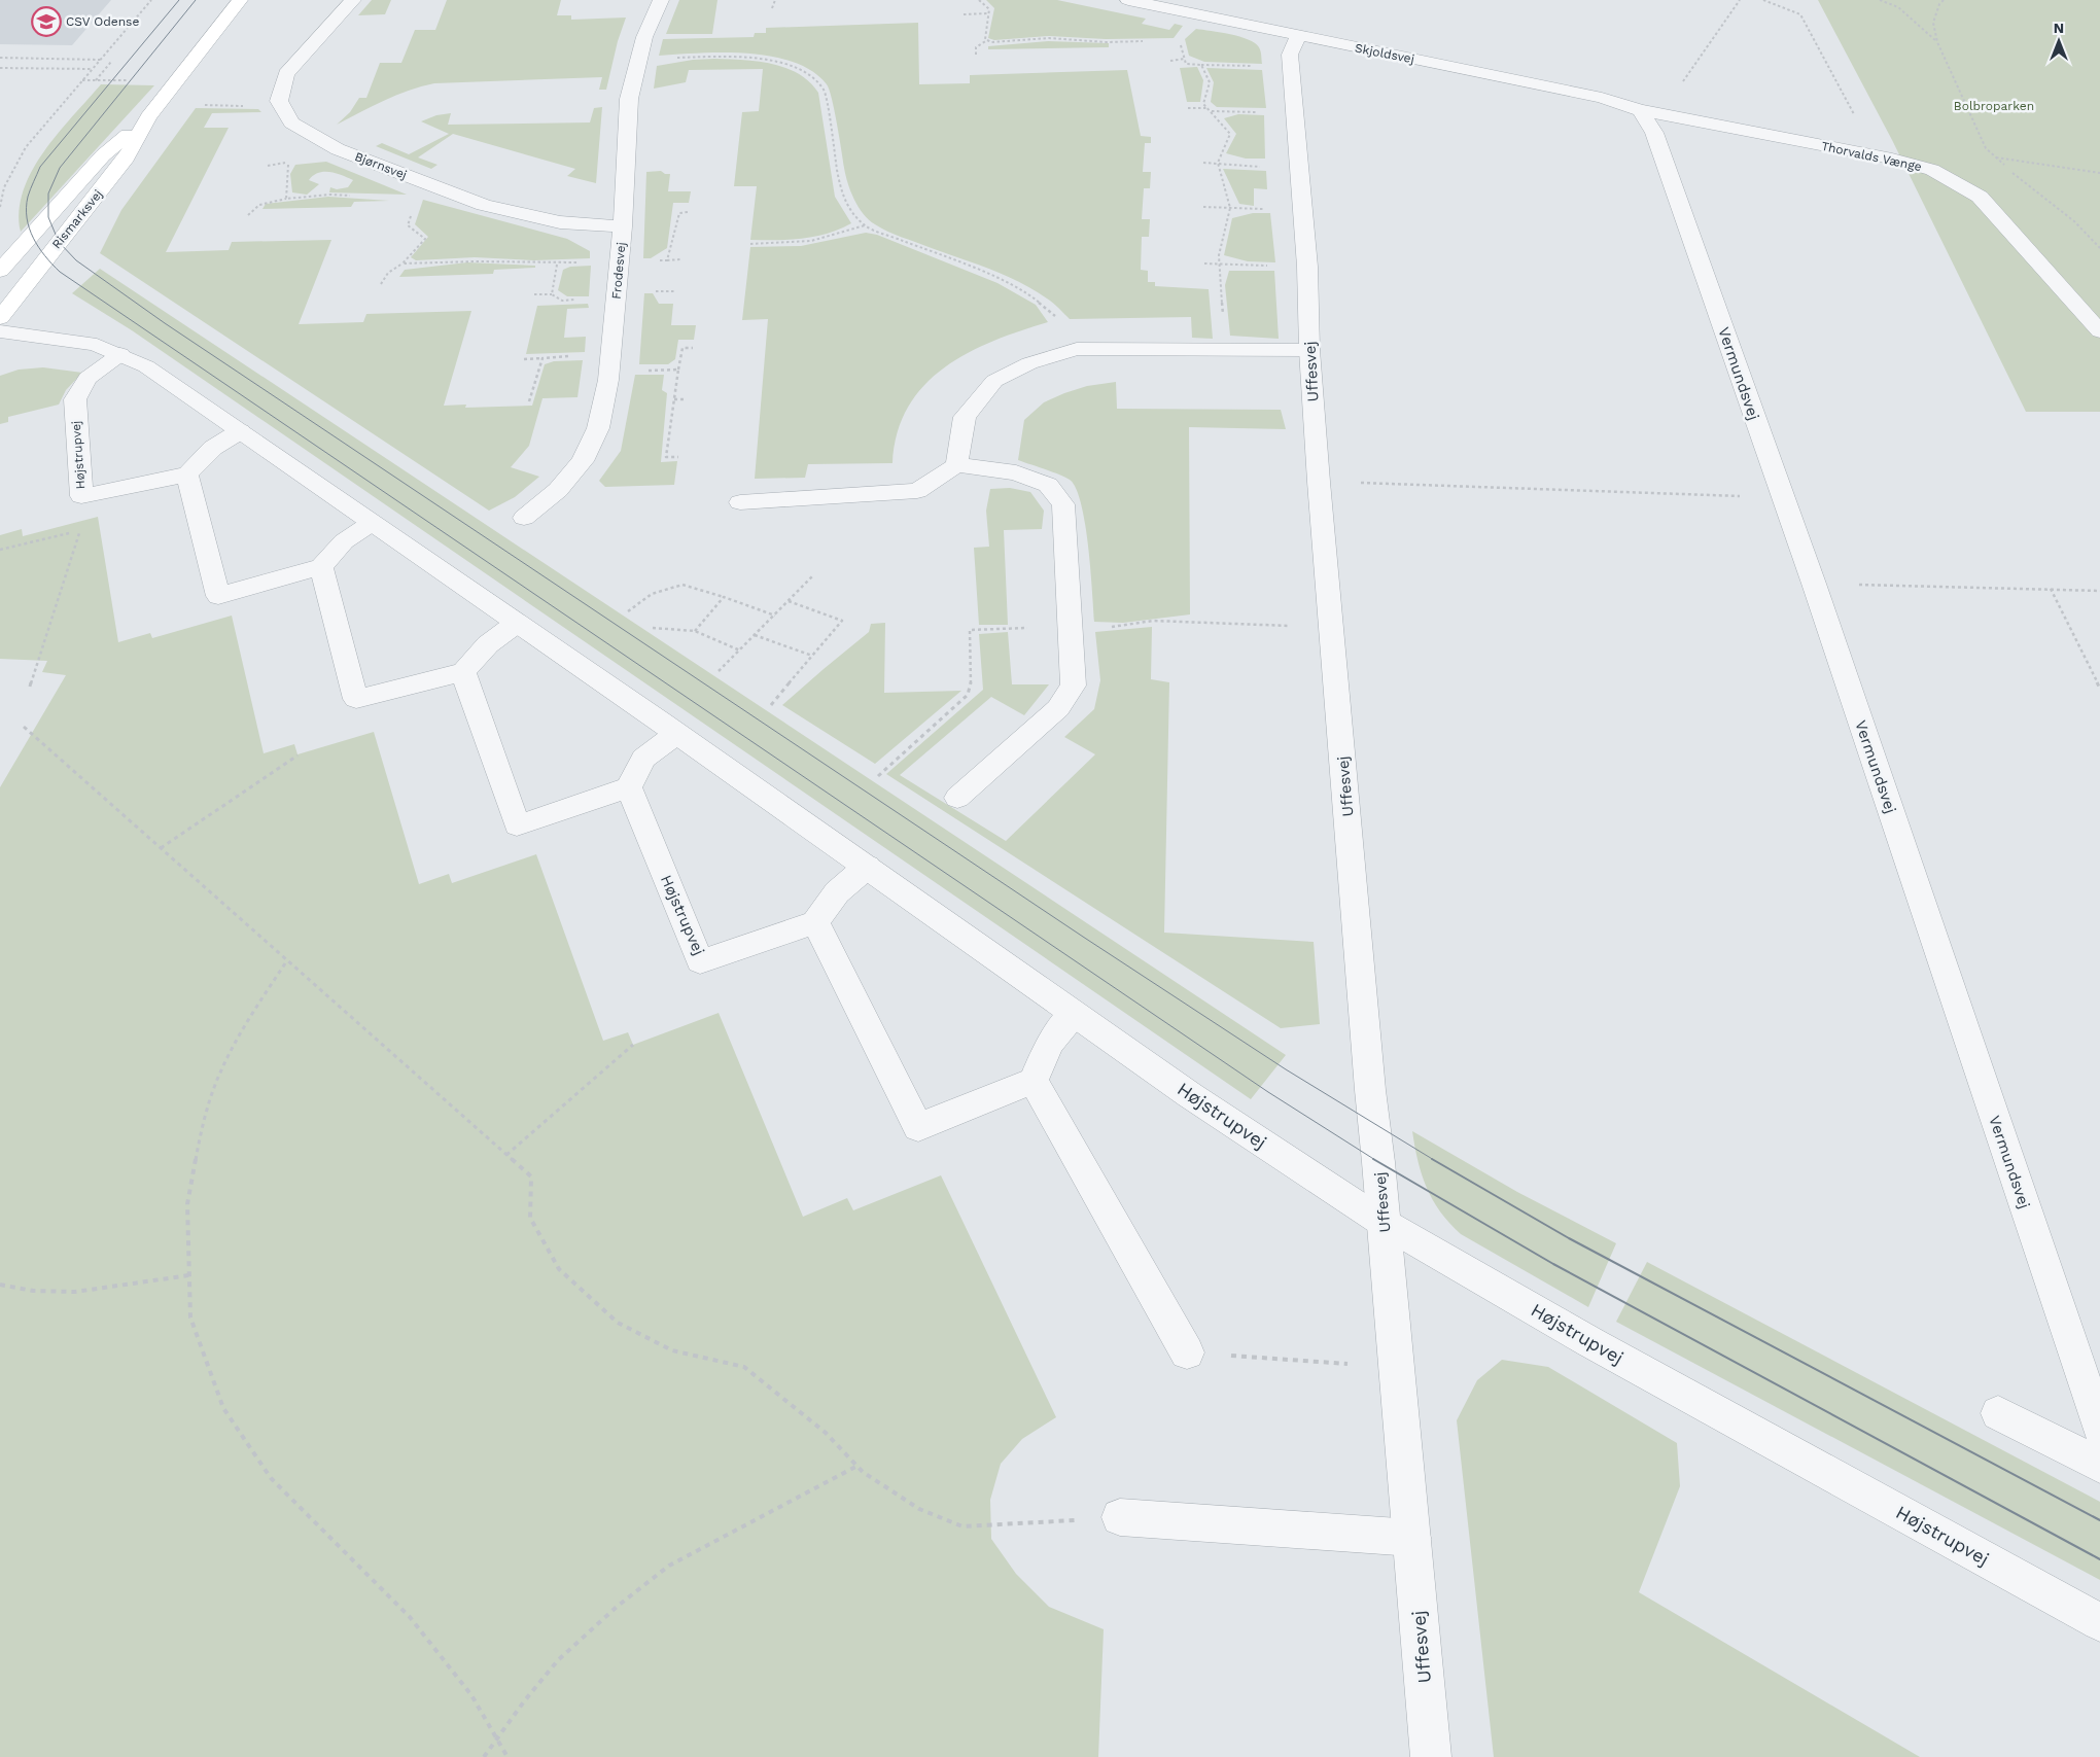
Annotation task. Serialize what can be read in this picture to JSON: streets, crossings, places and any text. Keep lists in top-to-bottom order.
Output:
{
  "streets": {
    "main road": ["Rismarksvej"],
    "street": [
      "Skjoldsvej",
      "Thorvalds Vænge",
      "Bjørnsvej",
      "Frodesvej",
      "Uffesvej",
      "Vermundsvej",
      "Højstrupvej"
    ]
  },
  "crossings": [
    ["Skjoldsvej", "Thorvalds Vænge"],
    ["Skjoldsvej", "Uffesvej"],
    ["Skjoldsvej", "Vermundsvej"],
    ["Thorvalds Vænge", "Vermundsvej"],
    ["Bjørnsvej", "Frodesvej"],
    ["Uffesvej", "Højstrupvej"]
  ],
  "parks": ["Bolbroparken"],
  "places": {
    "school or university": ["CSV Odense"]
  },
  "north": "top"
}
